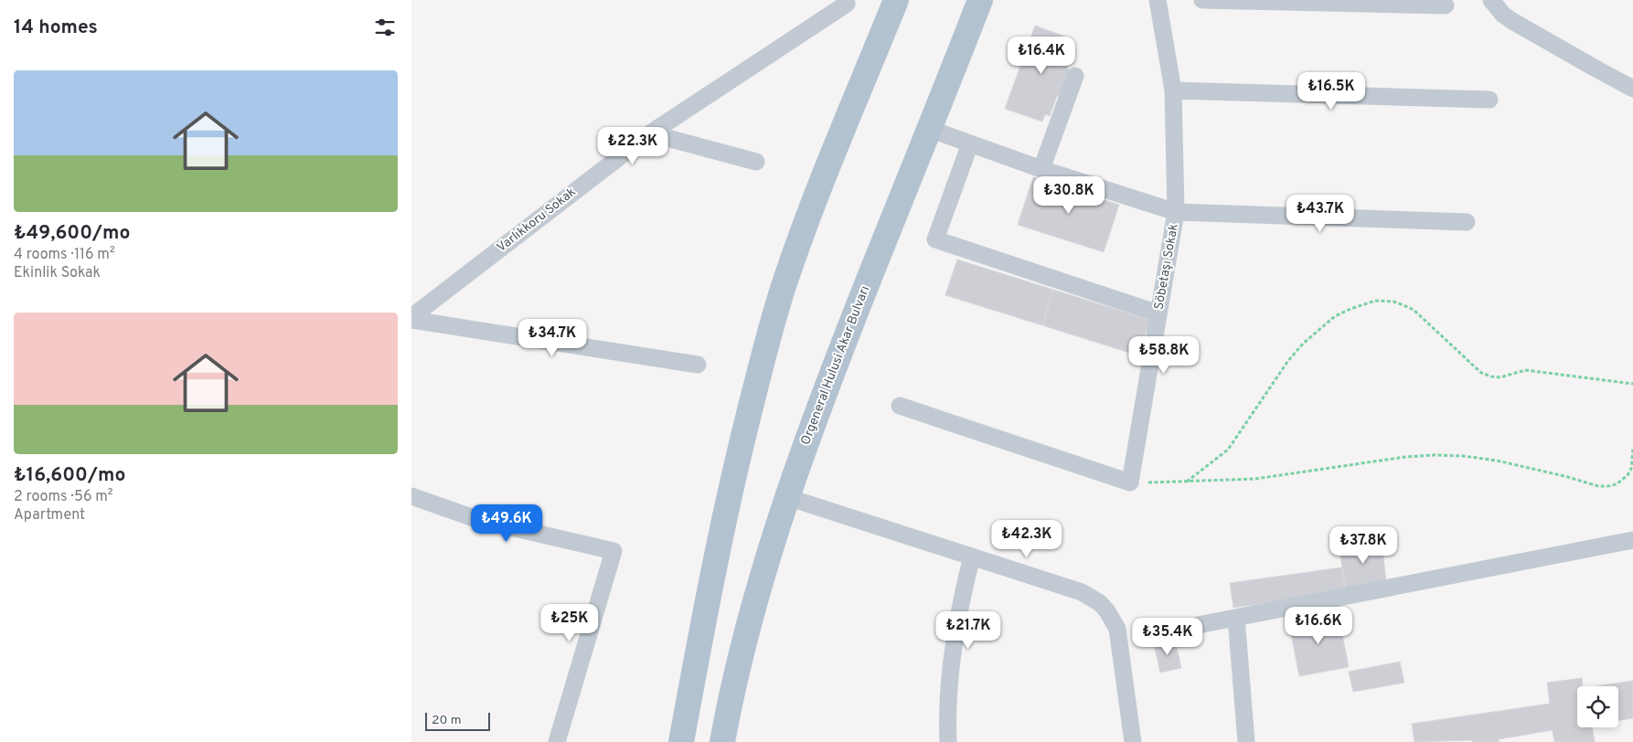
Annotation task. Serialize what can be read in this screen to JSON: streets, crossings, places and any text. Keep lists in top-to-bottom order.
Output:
{
  "streets": {
    "main road": ["Orgeneral Hulusi Akar Bulvarı"],
    "street": ["Varlıkkoru Sokak", "Söbetaşı Sokak"]
  },
  "scale_bar": "20 m",
  "page": {
    "heading": "14 homes",
    "price": [
      "₺16.4K",
      "₺16.5K",
      "₺22.3K",
      "₺30.8K",
      "₺43.7K",
      "₺34.7K",
      "₺58.8K",
      "₺49.6K",
      "₺42.3K",
      "₺37.8K",
      "₺25K",
      "₺16.6K",
      "₺21.7K",
      "₺35.4K"
    ],
    "list": [
      {
        "name": "₺49,600/mo",
        "note": "4 rooms · 116 m² · Ekinlik Sokak"
      },
      {
        "name": "₺16,600/mo",
        "note": "2 rooms · 56 m² · Apartment"
      }
    ],
    "scale": "20 m"
  }
}
